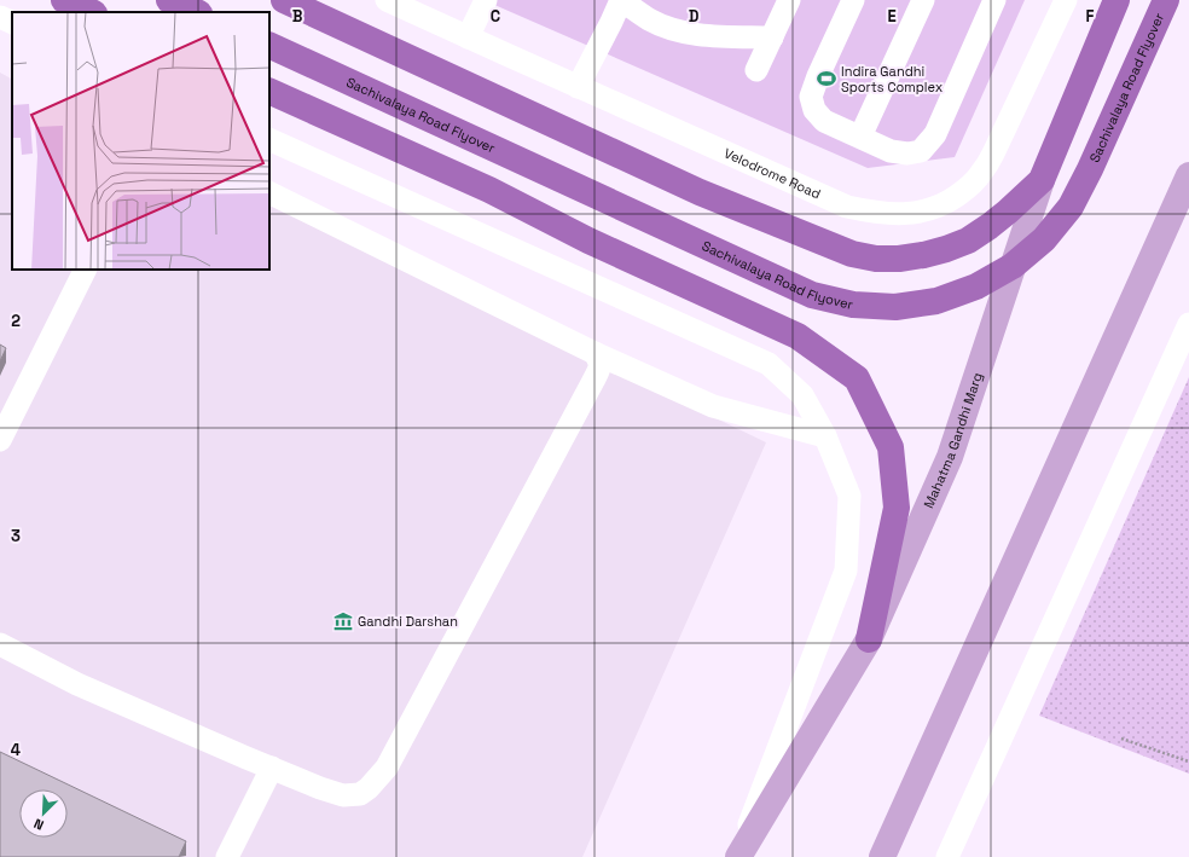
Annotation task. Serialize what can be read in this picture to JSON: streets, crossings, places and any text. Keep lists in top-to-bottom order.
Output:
{
  "streets": {
    "highway": ["Sachivalaya Road Flyover", "Mahatma Gandhi Marg"],
    "street": ["Velodrome Road"]
  },
  "places": {
    "sports": ["Indira Gandhi Sports Complex"],
    "museum": ["Gandhi Darshan"]
  },
  "north": "bottom left",
  "grid": {
    "columns": [
      "B",
      "C",
      "D",
      "E",
      "F"
    ],
    "rows": ["2", "3", "4"]
  }
}
